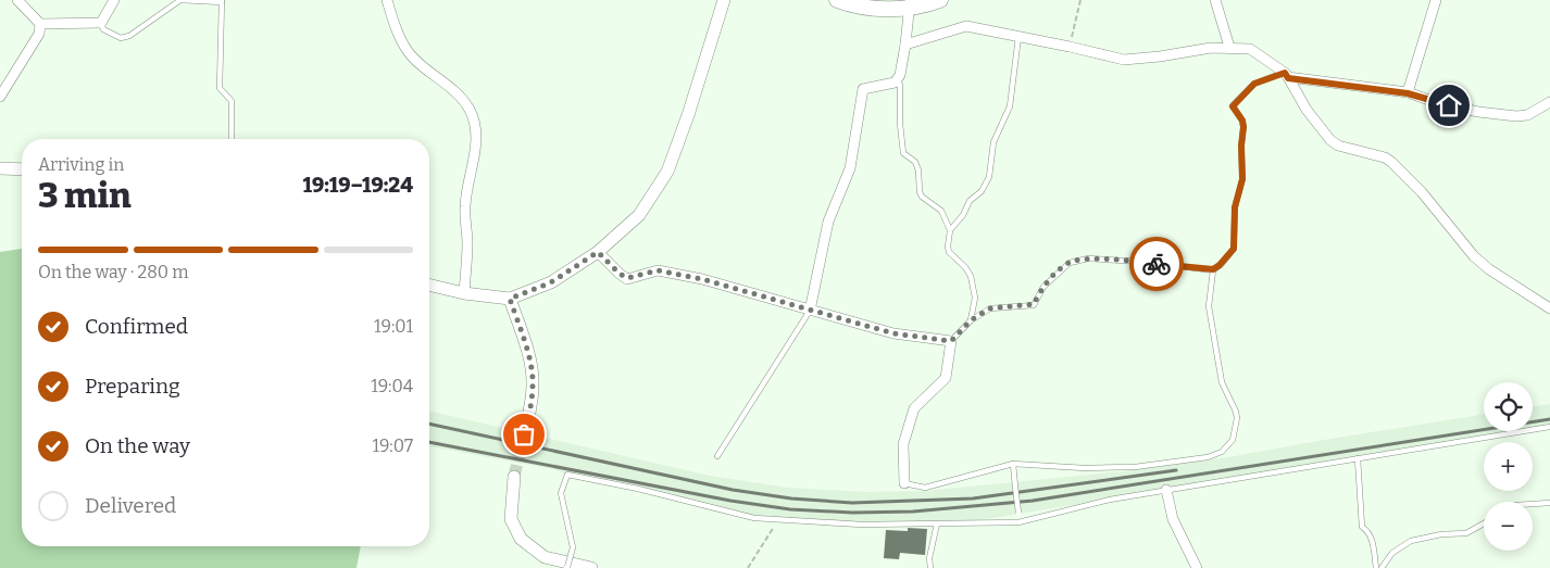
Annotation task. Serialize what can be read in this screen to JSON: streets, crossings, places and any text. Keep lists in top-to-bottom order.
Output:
{
  "page": {
    "heading": ["3 min", "Arriving in", "19:19–19:24"],
    "bar": "On the way · 280 m",
    "list": [
      ["Confirmed", "19:01"],
      ["Preparing", "19:04"],
      ["On the way", "19:07"],
      "Delivered"
    ],
    "map_buttons": ["+", "−"]
  }
}
